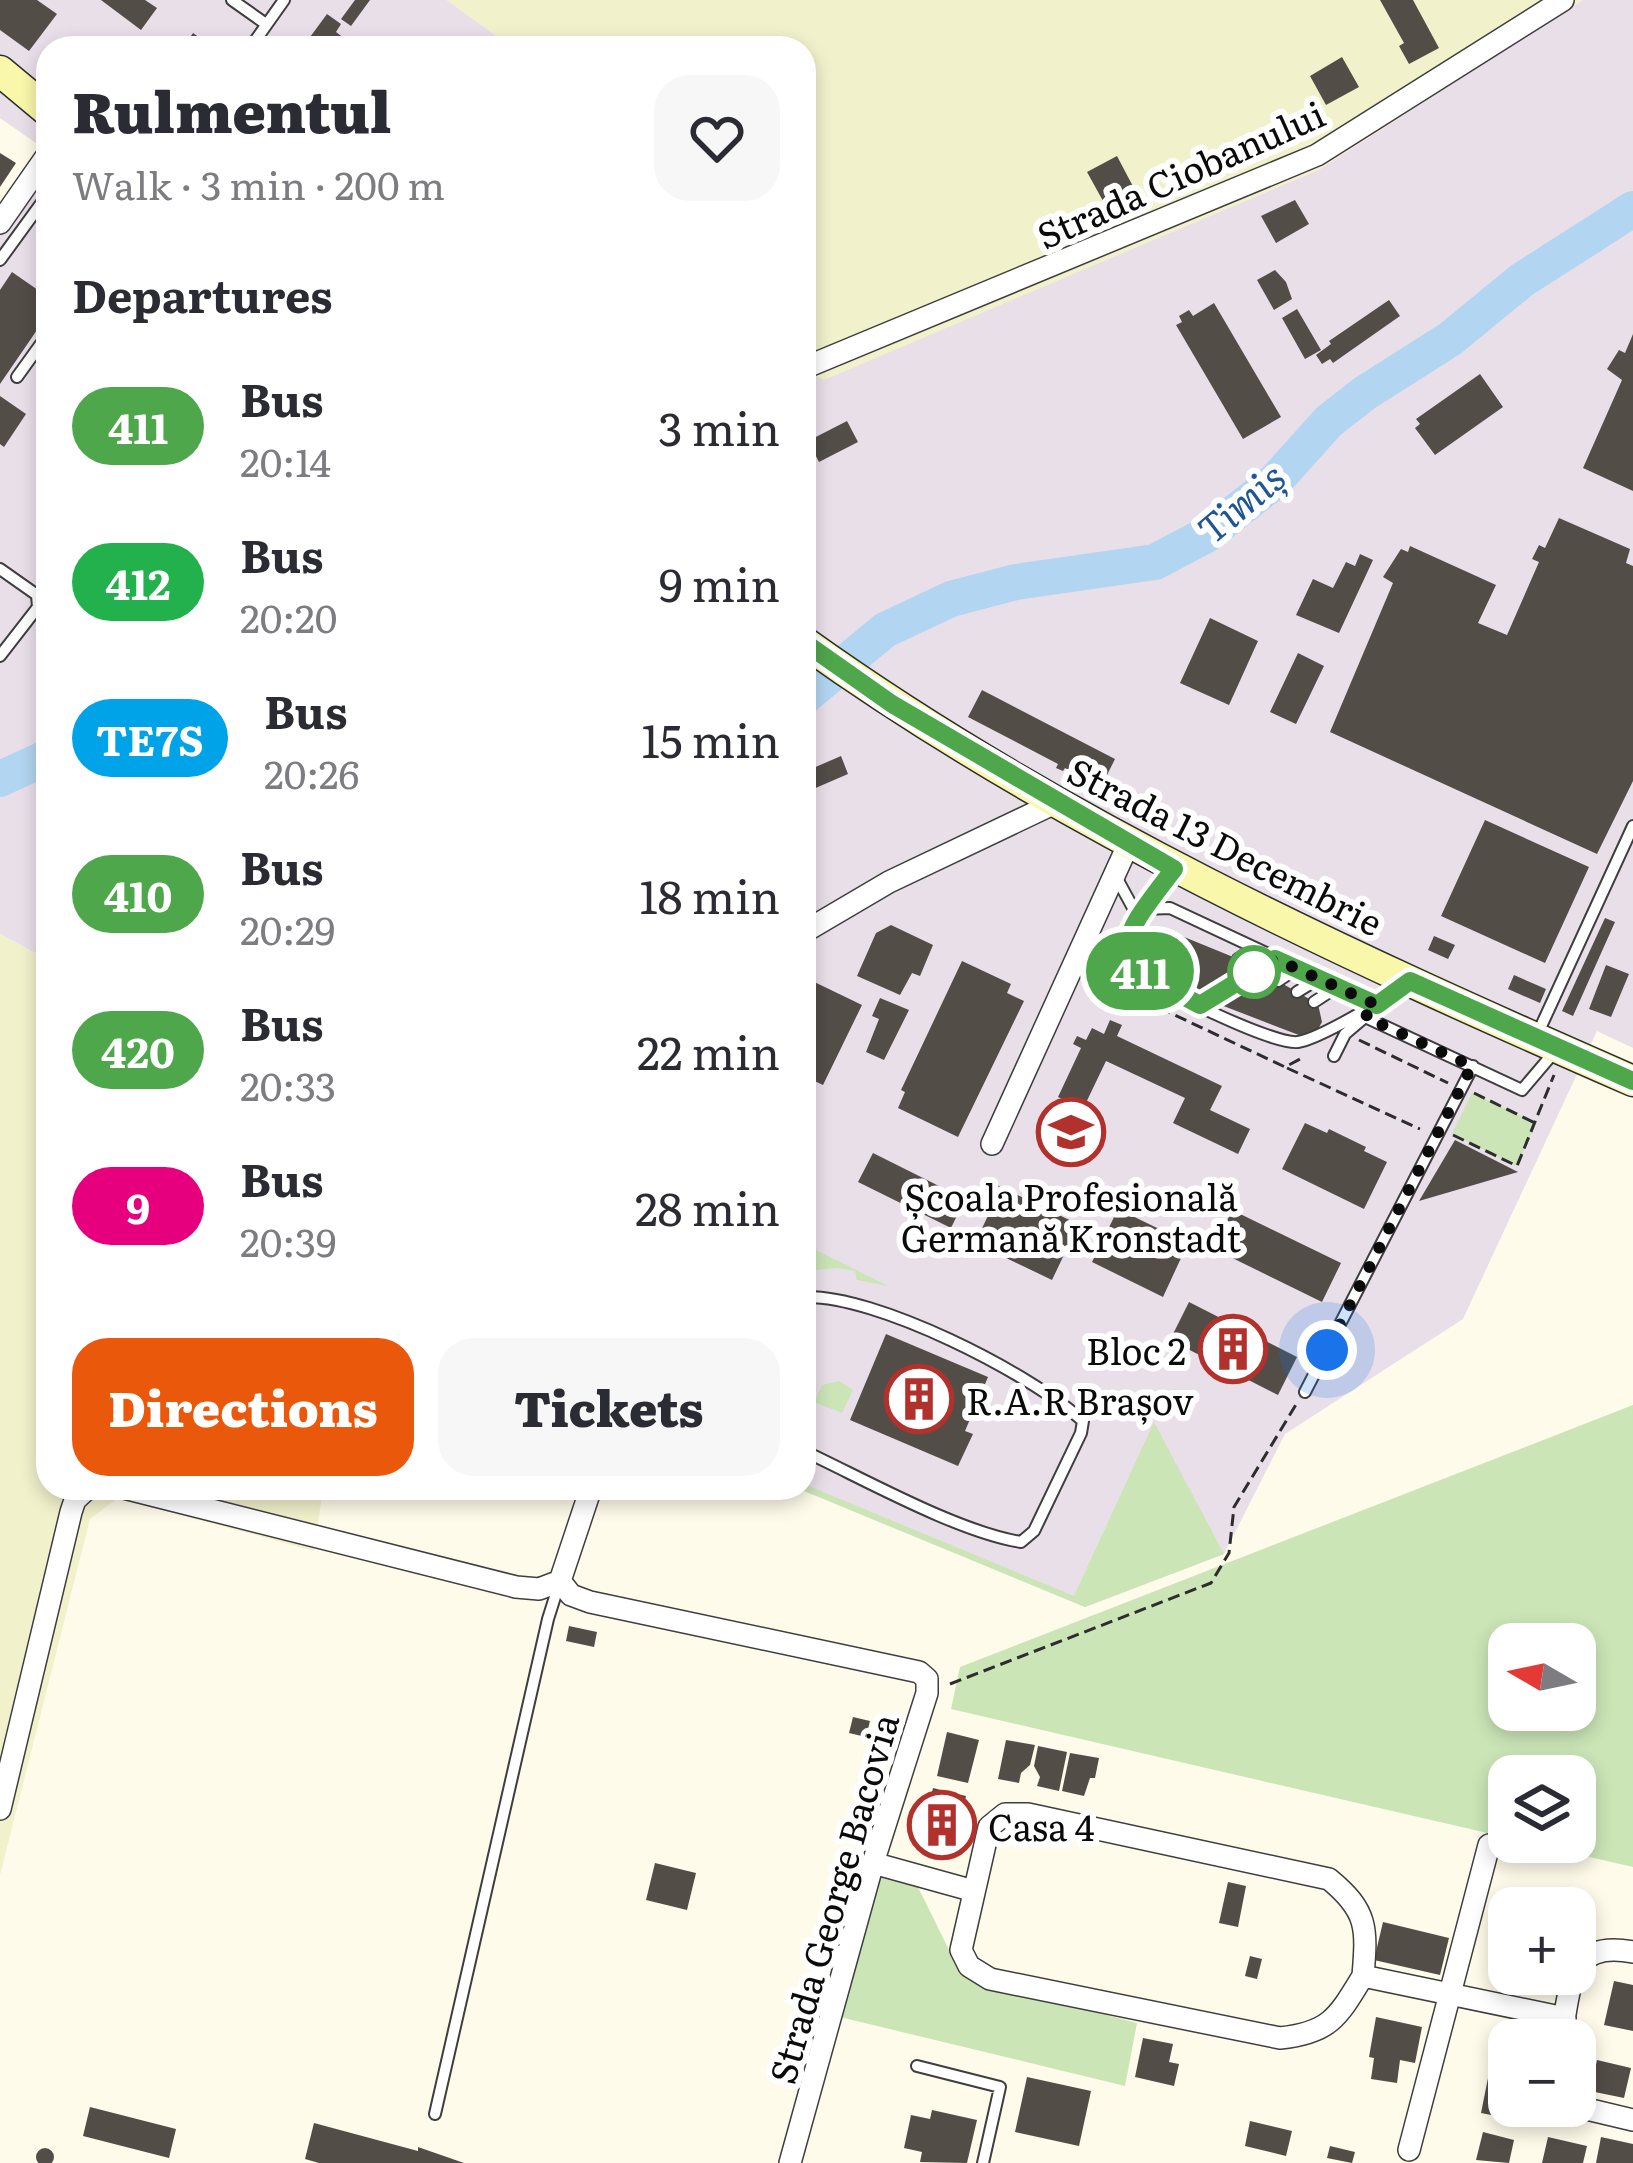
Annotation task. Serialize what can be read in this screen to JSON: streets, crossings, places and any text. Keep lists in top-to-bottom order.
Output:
{
  "streets": {
    "main road": ["Strada 13 Decembrie"],
    "street": ["Strada Ciobanului", "Strada George Bacovia"]
  },
  "water": ["Timiș"],
  "places": {
    "school or university": ["Școala Profesională Germană Kronstadt"],
    "building": ["Bloc 2", "R.A.R Brașov", "Casa 4"]
  },
  "lines": ["bus line 411"],
  "north": "left",
  "page": {
    "on_map": "411",
    "heading": [
      ["Rulmentul", "Walk · 3 min · 200 m"],
      "Departures"
    ],
    "list": [
      {
        "mark": "411",
        "name": "Bus",
        "note": "20:14",
        "value": "3 min"
      },
      {
        "mark": "412",
        "name": "Bus",
        "note": "20:20",
        "value": "9 min"
      },
      {
        "mark": "TE7S",
        "name": "Bus",
        "note": "20:26",
        "value": "15 min"
      },
      {
        "mark": "410",
        "name": "Bus",
        "note": "20:29",
        "value": "18 min"
      },
      {
        "mark": "420",
        "name": "Bus",
        "note": "20:33",
        "value": "22 min"
      },
      {
        "mark": "9",
        "name": "Bus",
        "note": "20:39",
        "value": "28 min"
      }
    ],
    "buttons": ["Directions", "Tickets"],
    "map_buttons": ["+", "−"]
  }
}
